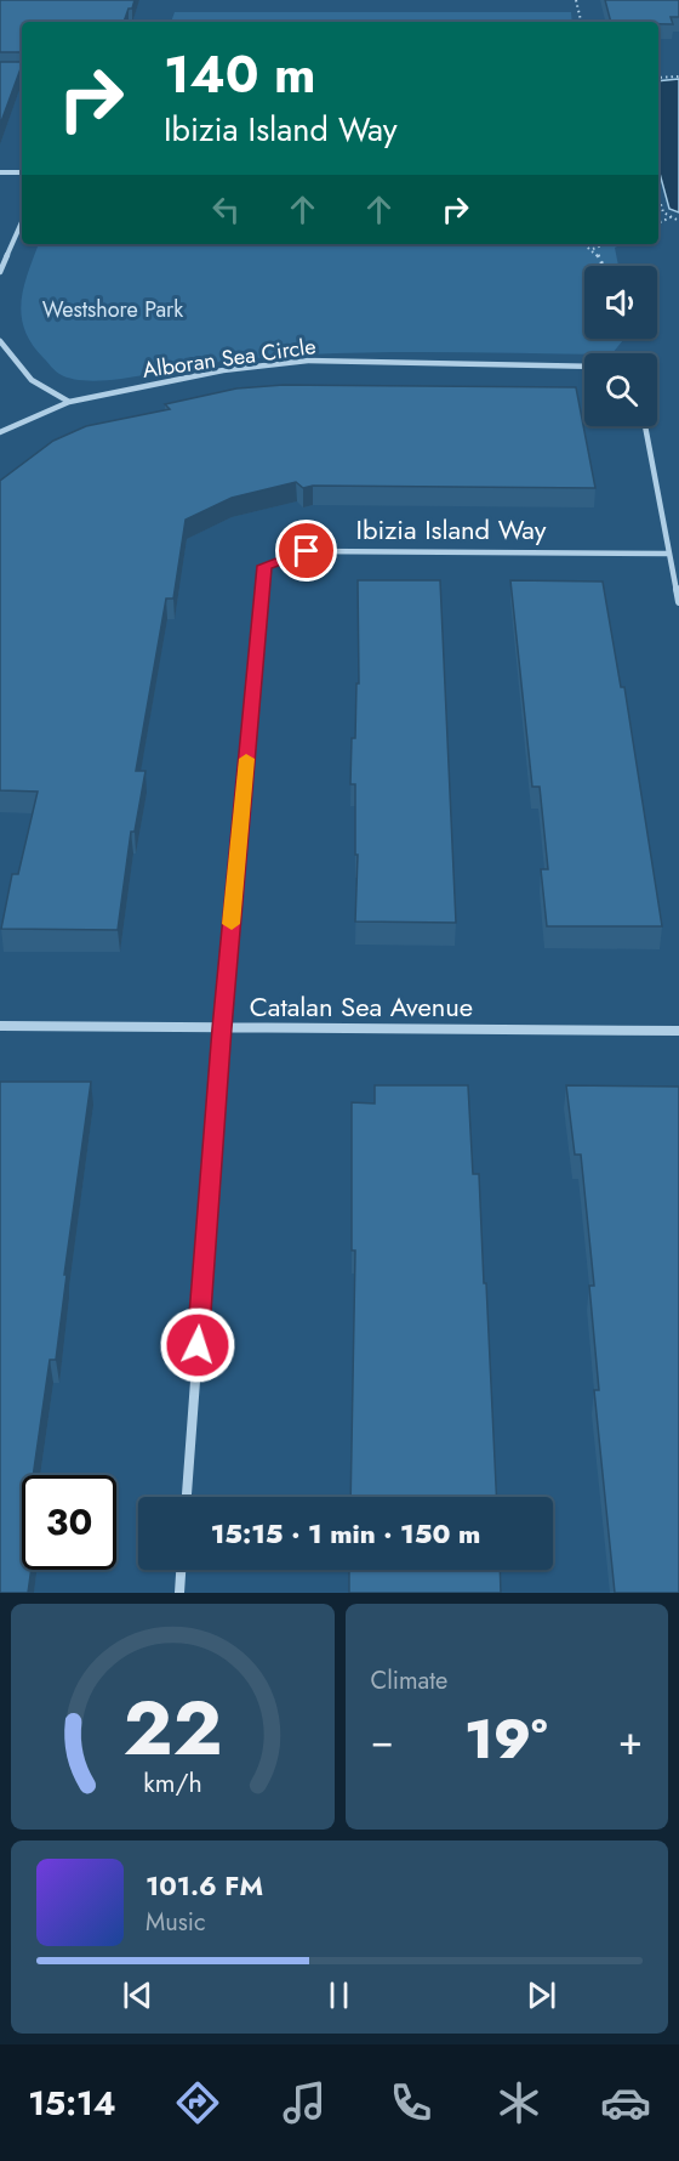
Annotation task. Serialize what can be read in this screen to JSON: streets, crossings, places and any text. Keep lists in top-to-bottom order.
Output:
{
  "streets": {
    "street": ["Alboran Sea Circle", "Ibizia Island Way", "Catalan Sea Avenue"]
  },
  "crossings": [
    ["Ibizia Island Way", "Catalan Sea Avenue"]
  ],
  "parks": ["Westshore Park"],
  "page": {
    "turn": ["140 m", "Ibizia Island Way"],
    "limit": "30",
    "trip": "15:15 · 1 min · 150 m",
    "tile": "Climate",
    "heat": ["−", "19°", "+"],
    "song": ["101.6 FM", "Music"],
    "tabs": "15:14",
    "gauge": ["22", "km/h"]
  }
}
